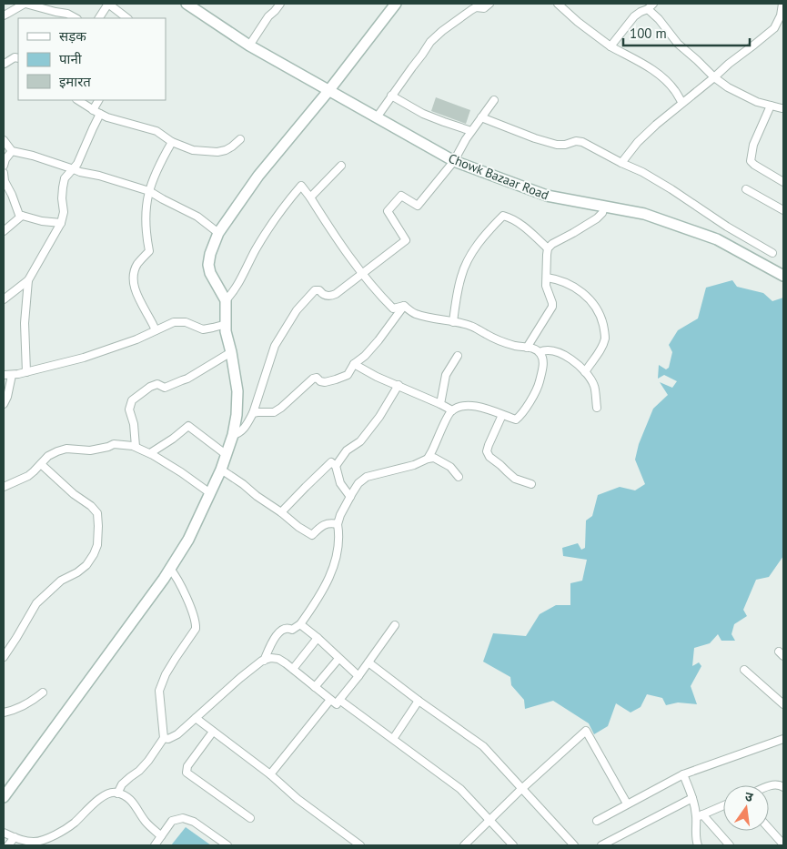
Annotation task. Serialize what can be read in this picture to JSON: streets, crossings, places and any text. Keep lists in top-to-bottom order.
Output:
{
  "streets": {
    "street": ["Chowk Bazaar Road"]
  },
  "legend": ["सड़क", "पानी", "इमारत"],
  "scale_bar": "100 m",
  "north": "top"
}
